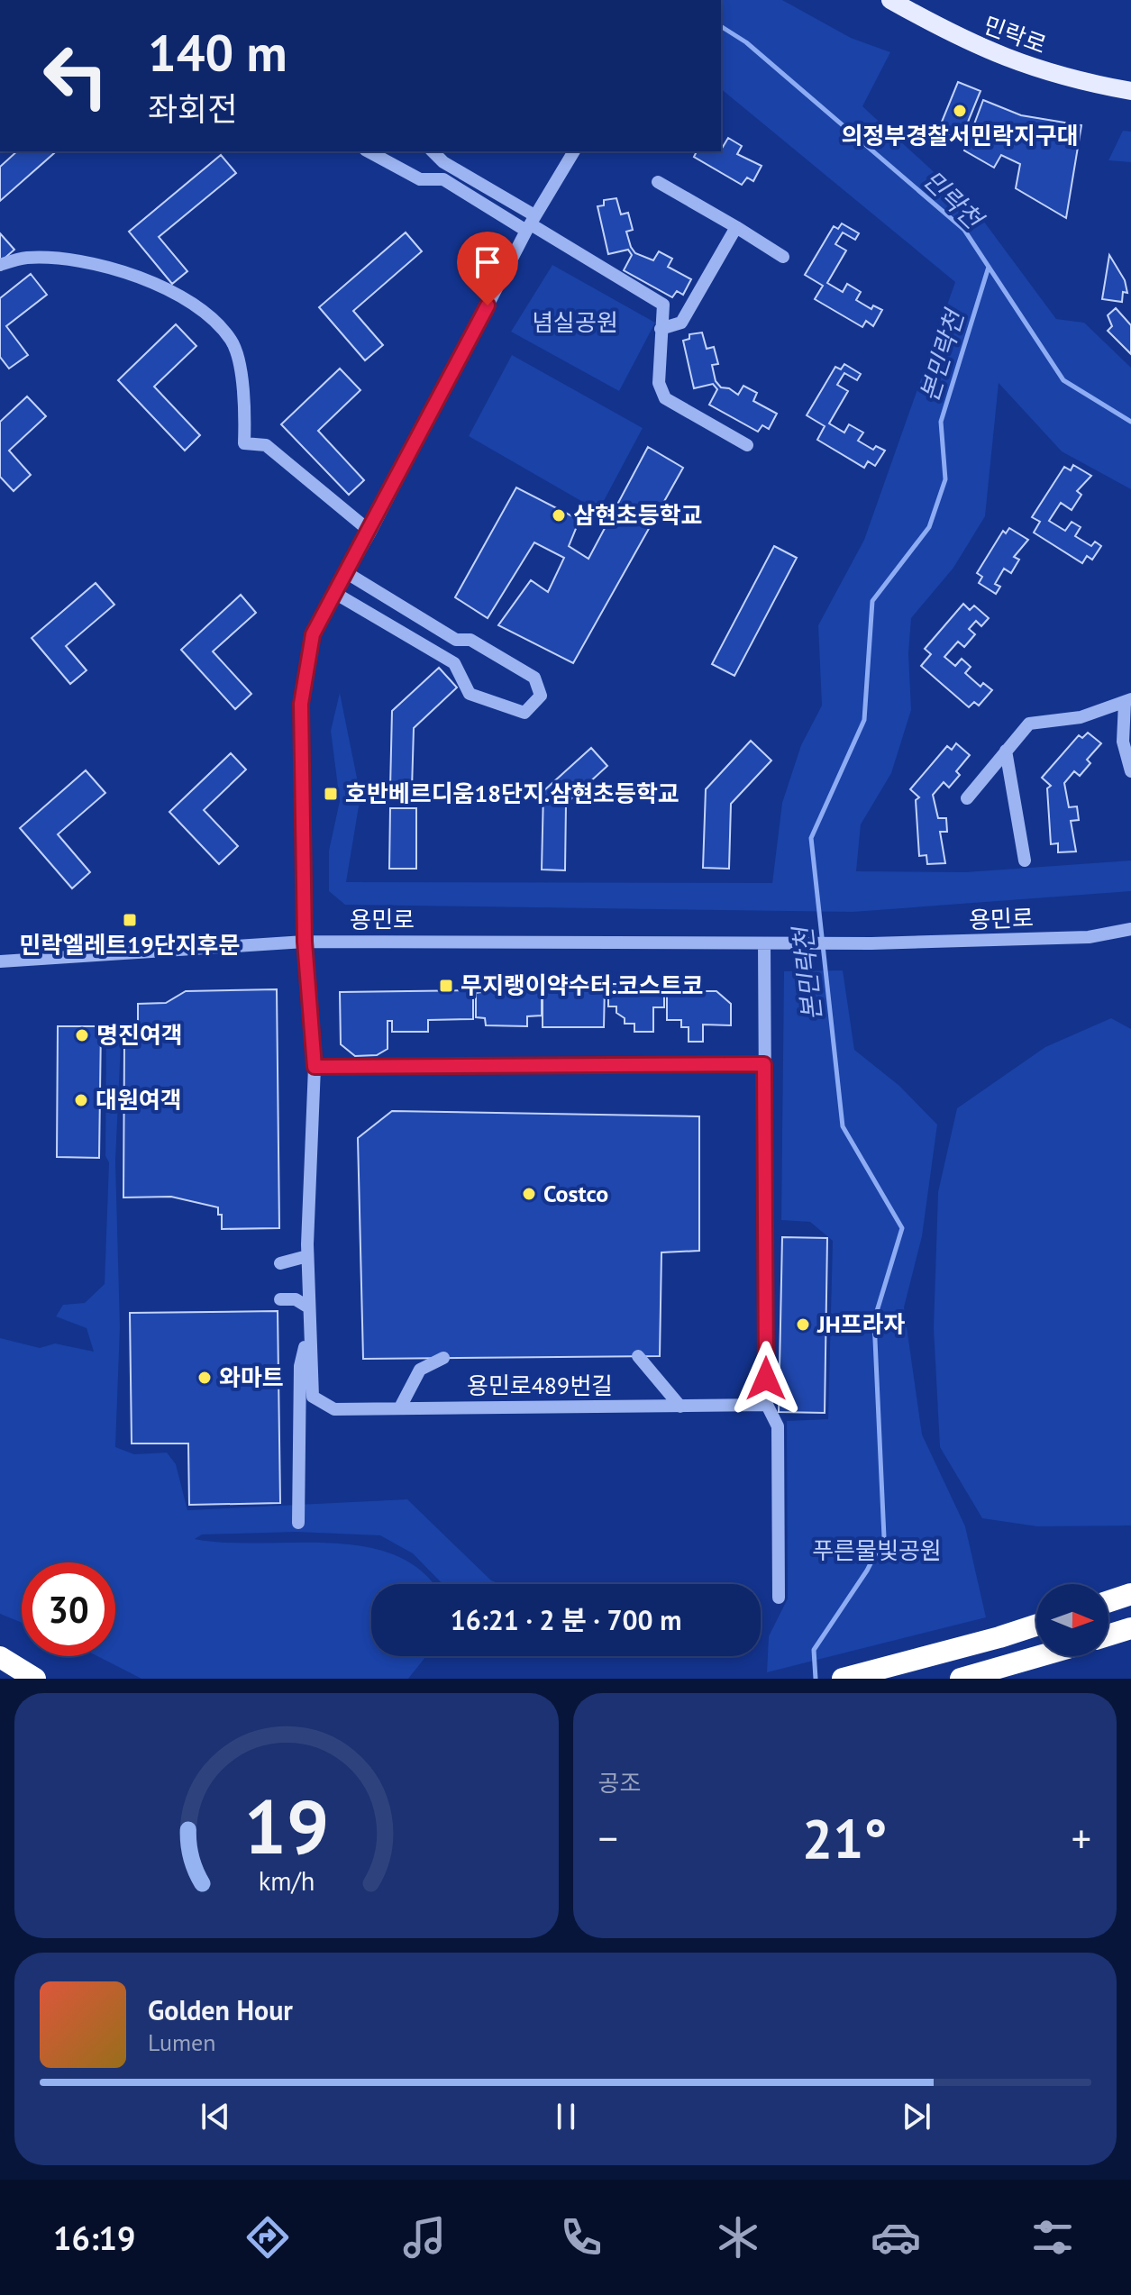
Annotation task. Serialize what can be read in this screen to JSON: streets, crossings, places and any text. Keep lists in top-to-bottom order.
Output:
{
  "streets": {
    "main road": ["민락로"],
    "street": ["용민로", "용민로489번길"]
  },
  "crossings": [
    ["용민로", "용민로489번길"]
  ],
  "water": ["민락천", "본민락천"],
  "parks": ["념실공원", "푸른물빛공원"],
  "places": {
    "other": [
      "의정부경찰서민락지구대",
      "삼현초등학교",
      "명진여객",
      "대원여객",
      "Costco",
      "JH프라자",
      "와마트"
    ],
    "transit": ["호반베르디움18단지.삼현초등학교", "민락엘레트19단지후문", "무지랭이약수터.코스트코"]
  },
  "north": "right",
  "page": {
    "turn": ["140 m", "좌회전"],
    "limit": "30",
    "trip": "16:21 · 2 분 · 700 m",
    "tile": "공조",
    "heat": ["−", "21°", "+"],
    "song": ["Golden Hour", "Lumen"],
    "tabs": "16:19",
    "gauge": ["19", "km/h"]
  }
}
